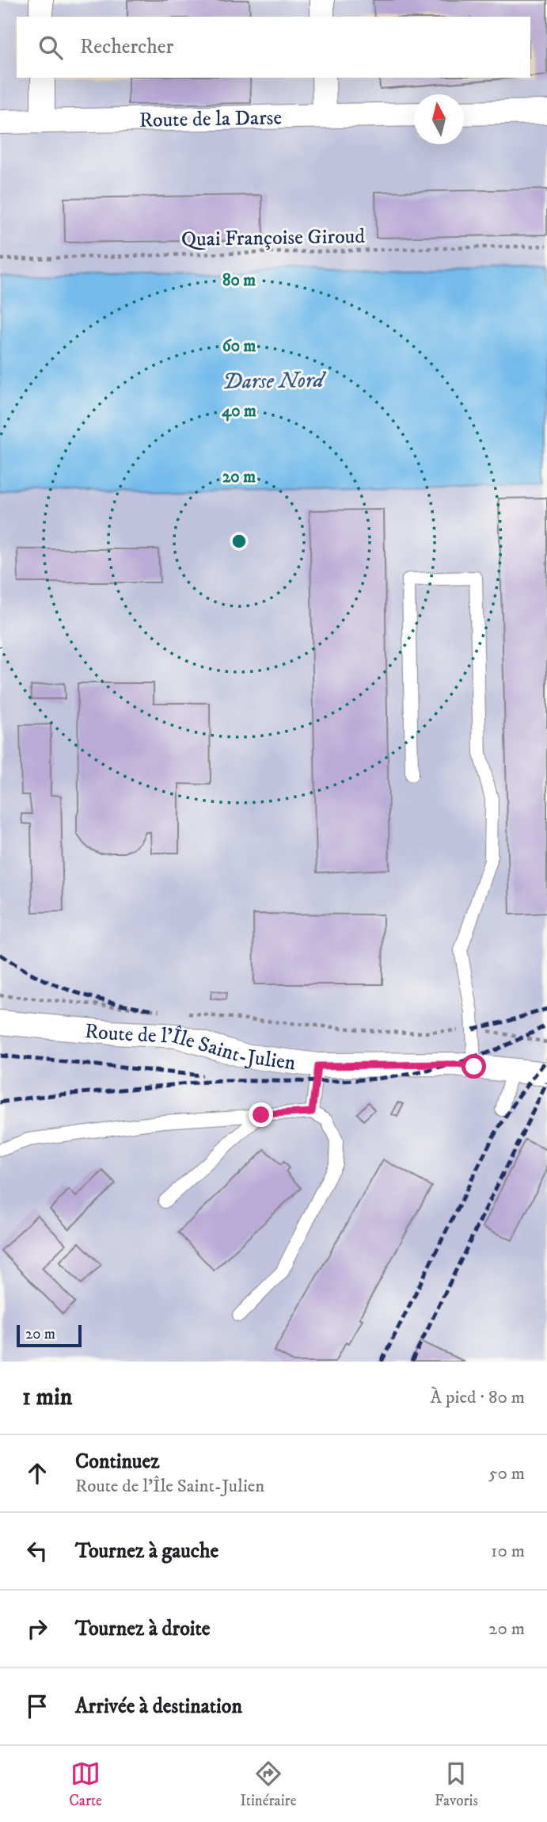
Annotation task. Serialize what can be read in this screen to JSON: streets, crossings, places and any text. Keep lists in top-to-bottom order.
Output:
{
  "streets": {
    "street": ["Route de la Darse", "Route de l'Île Saint-Julien"],
    "path": ["Quai Françoise Giroud"]
  },
  "water": ["Darse Nord"],
  "scale_bar": "20 m",
  "north": "top",
  "page": {
    "search": "Rechercher",
    "scale": "20 m",
    "heading": ["1 min", "À pied · 80 m"],
    "list": [
      ["Continuez", "Route de l'Île Saint-Julien", "50 m"],
      ["Tournez à gauche", "10 m"],
      ["Tournez à droite", "20 m"],
      "Arrivée à destination"
    ],
    "nav": ["Carte", "Itinéraire", "Favoris"]
  },
  "rings": [
    "80 m",
    "60 m",
    "40 m",
    "20 m"
  ]
}
